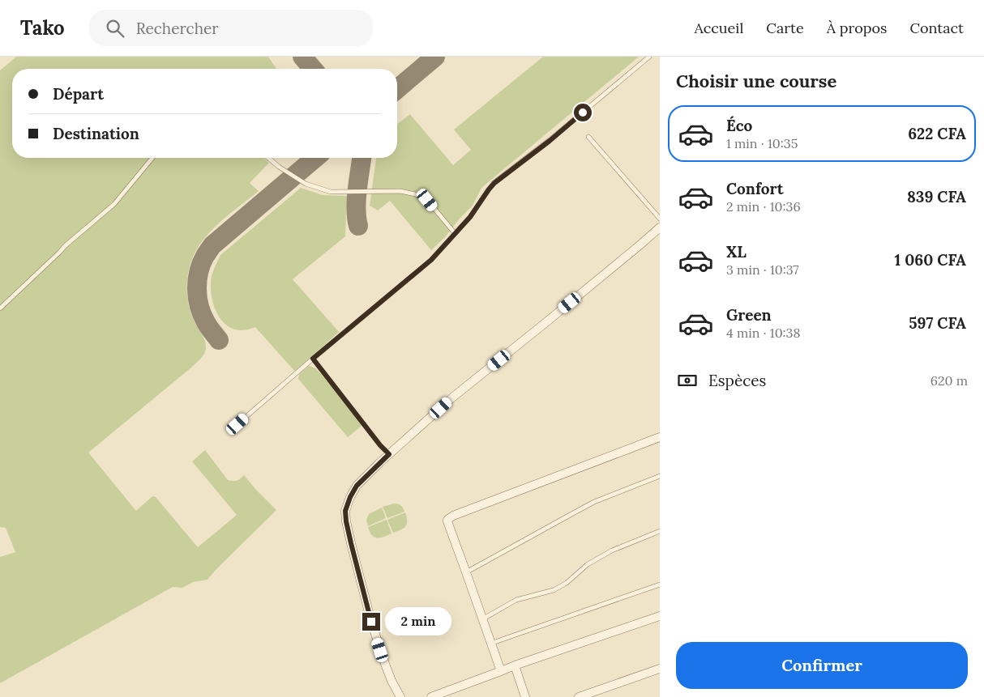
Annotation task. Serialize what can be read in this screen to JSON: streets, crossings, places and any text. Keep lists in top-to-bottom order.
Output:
{
  "page": {
    "header": "Tako",
    "search": "Rechercher",
    "nav": [
      "Accueil",
      "Carte",
      "À propos",
      "Contact"
    ],
    "heading": "Choisir une course",
    "banner": ["Départ", "Destination"],
    "list": [
      {
        "name": "Éco",
        "note": "1 min · 10:35",
        "value": "622 CFA"
      },
      {
        "name": "Confort",
        "note": "2 min · 10:36",
        "value": "839 CFA"
      },
      {
        "name": "XL",
        "note": "3 min · 10:37",
        "value": "1 060 CFA"
      },
      {
        "name": "Green",
        "note": "4 min · 10:38",
        "value": "597 CFA"
      }
    ],
    "pay": ["Espèces", "620 m"],
    "bubble": "2 min",
    "buttons": "Confirmer"
  }
}
